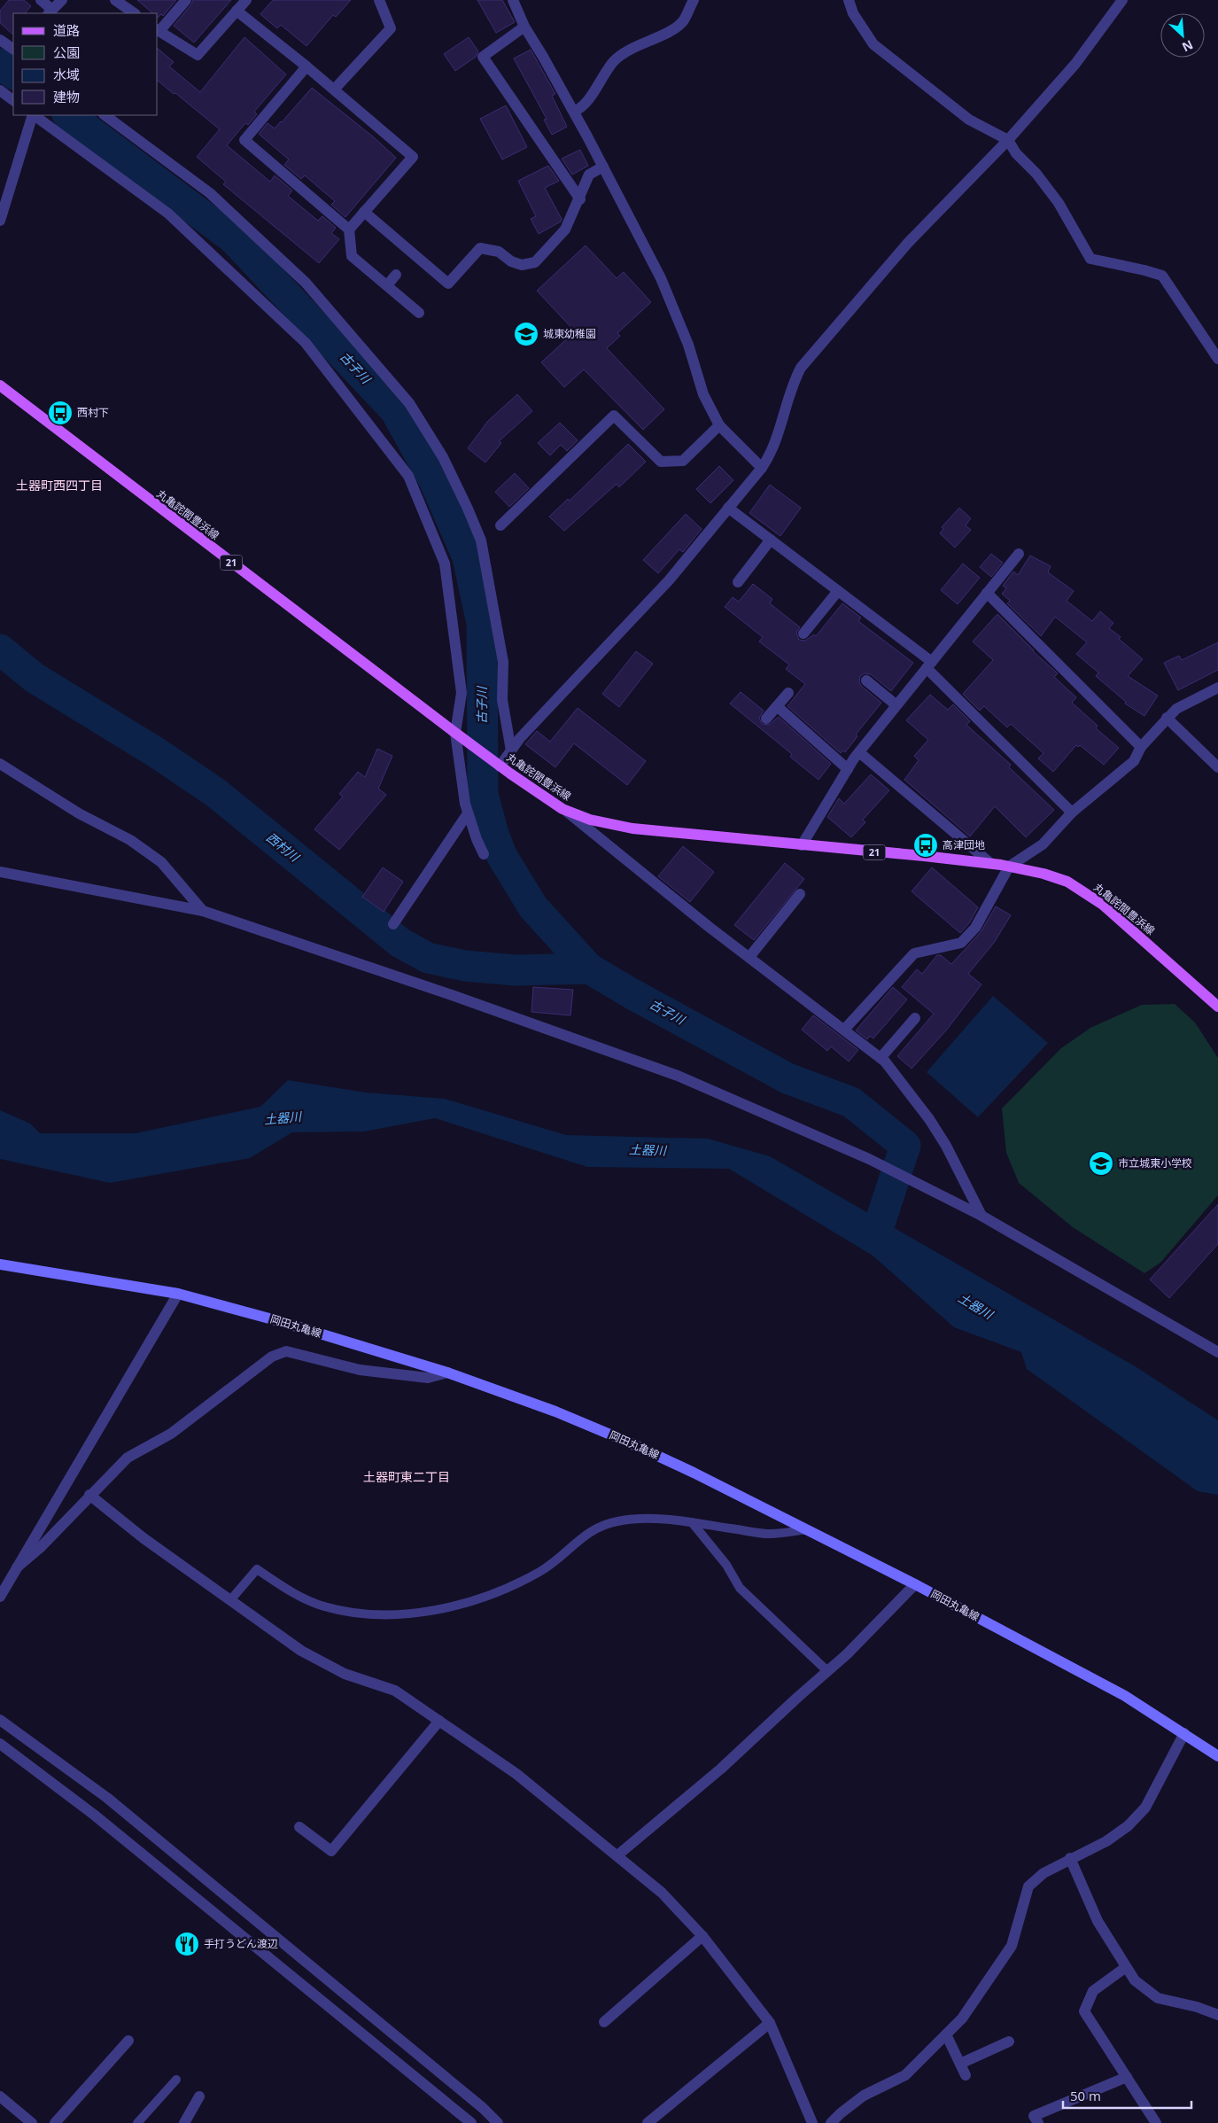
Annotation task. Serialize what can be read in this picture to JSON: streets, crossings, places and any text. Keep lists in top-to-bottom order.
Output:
{
  "streets": {
    "main road": ["丸亀詫間豊浜線", "21", "岡田丸亀線"]
  },
  "districts": ["土器町西四丁目", "土器町東二丁目"],
  "water": ["古子川", "西村川", "土器川"],
  "places": {
    "school or university": ["城東幼稚園", "市立城東小学校"],
    "bus stop": ["西村下", "高津団地"],
    "restaurant": ["手打うどん渡辺"]
  },
  "legend": [
    "道路",
    "公園",
    "水域",
    "建物"
  ],
  "scale_bar": "50 m",
  "north": "bottom right"
}
